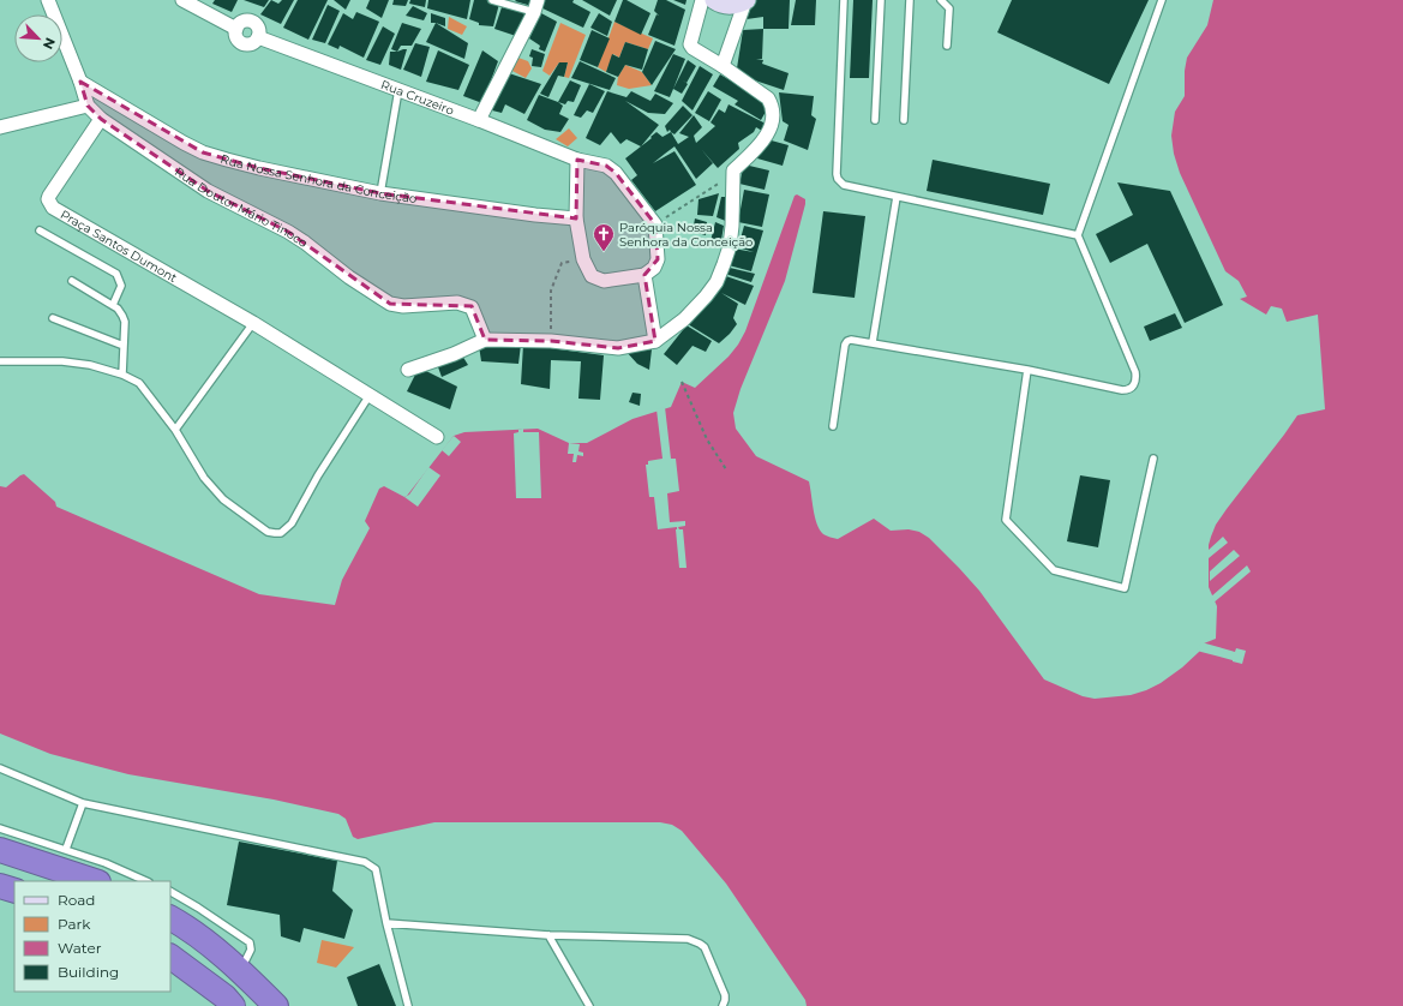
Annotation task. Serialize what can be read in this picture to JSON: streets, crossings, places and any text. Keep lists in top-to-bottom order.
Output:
{
  "streets": {
    "street": [
      "Rua Cruzeiro",
      "Rua Nossa Senhora da Conceição",
      "Rua Doutor Mário Tinoco",
      "Praça Santos Dumont"
    ]
  },
  "crossings": [
    ["Rua Doutor Mário Tinoco", "Praça Santos Dumont"]
  ],
  "places": {
    "church": ["Paróquia Nossa Senhora da Conceição"]
  },
  "legend": [
    "Road",
    "Park",
    "Water",
    "Building"
  ],
  "north": "bottom right"
}
